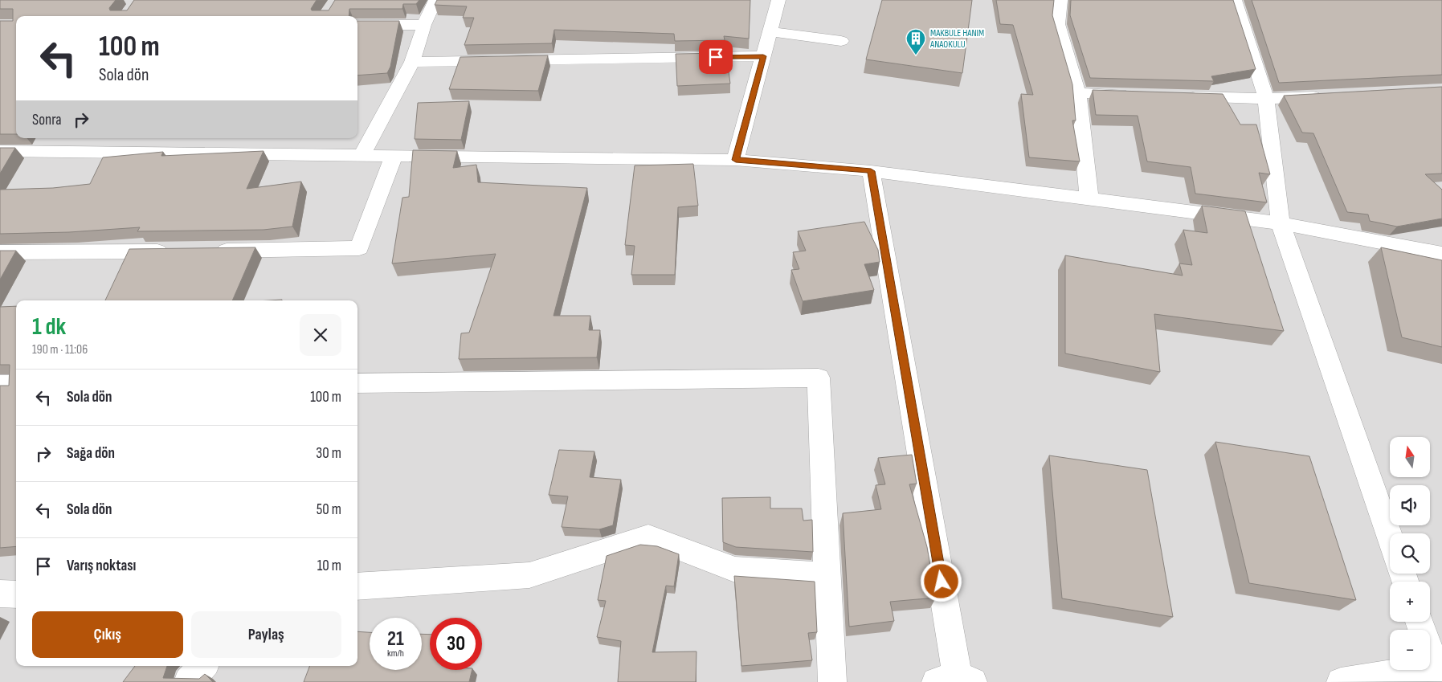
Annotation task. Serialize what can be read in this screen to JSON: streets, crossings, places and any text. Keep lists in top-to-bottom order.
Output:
{
  "places": {
    "building": ["MAKBULE HANIM ANAOKULU"]
  },
  "north": "top",
  "page": {
    "turn": ["100 m", "Sola dön"],
    "then": "Sonra",
    "heading": ["1 dk", "190 m · 11:06"],
    "list": [
      {
        "name": "Sola dön",
        "value": "100 m"
      },
      {
        "name": "Sağa dön",
        "value": "30 m"
      },
      {
        "name": "Sola dön",
        "value": "50 m"
      },
      {
        "name": "Varış noktası",
        "value": "10 m"
      }
    ],
    "map_buttons": ["+", "−"],
    "buttons": ["Çıkış", "Paylaş"],
    "speed": "21 km/h",
    "limit": "30"
  }
}
